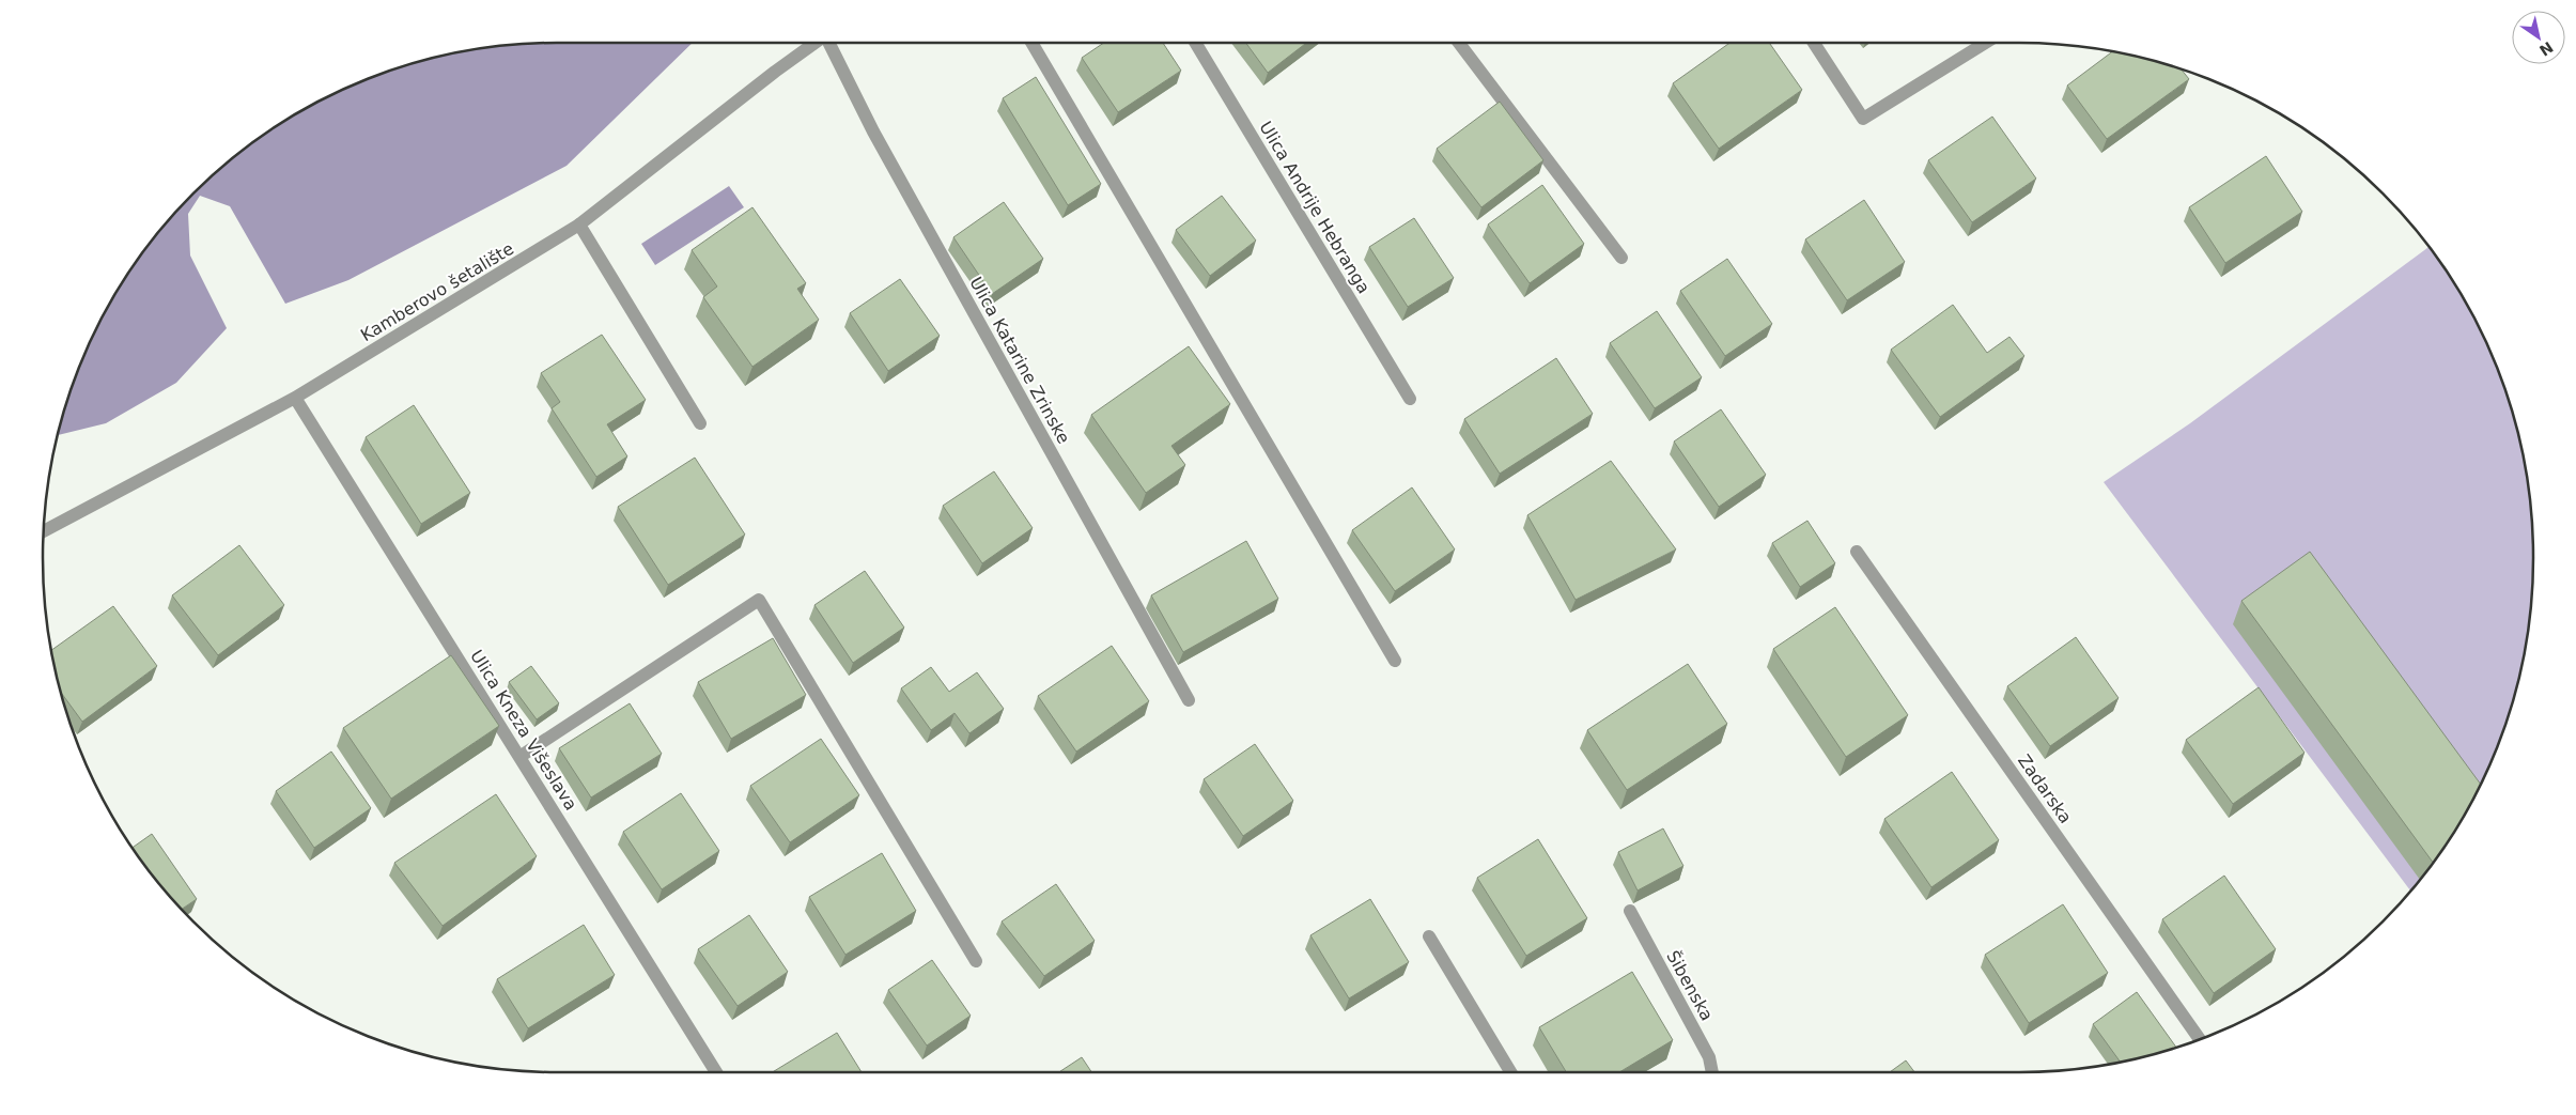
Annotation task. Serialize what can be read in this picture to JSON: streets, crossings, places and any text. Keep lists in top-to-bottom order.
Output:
{
  "streets": {
    "street": [
      "Ulica Andrije Hebranga",
      "Kamberovo šetalište",
      "Ulica Katarine Zrinske",
      "Ulica Kneza Višeslava",
      "Zadarska",
      "Šibenska"
    ]
  },
  "crossings": [
    ["Kamberovo šetalište", "Ulica Kneza Višeslava"]
  ],
  "north": "bottom right"
}
